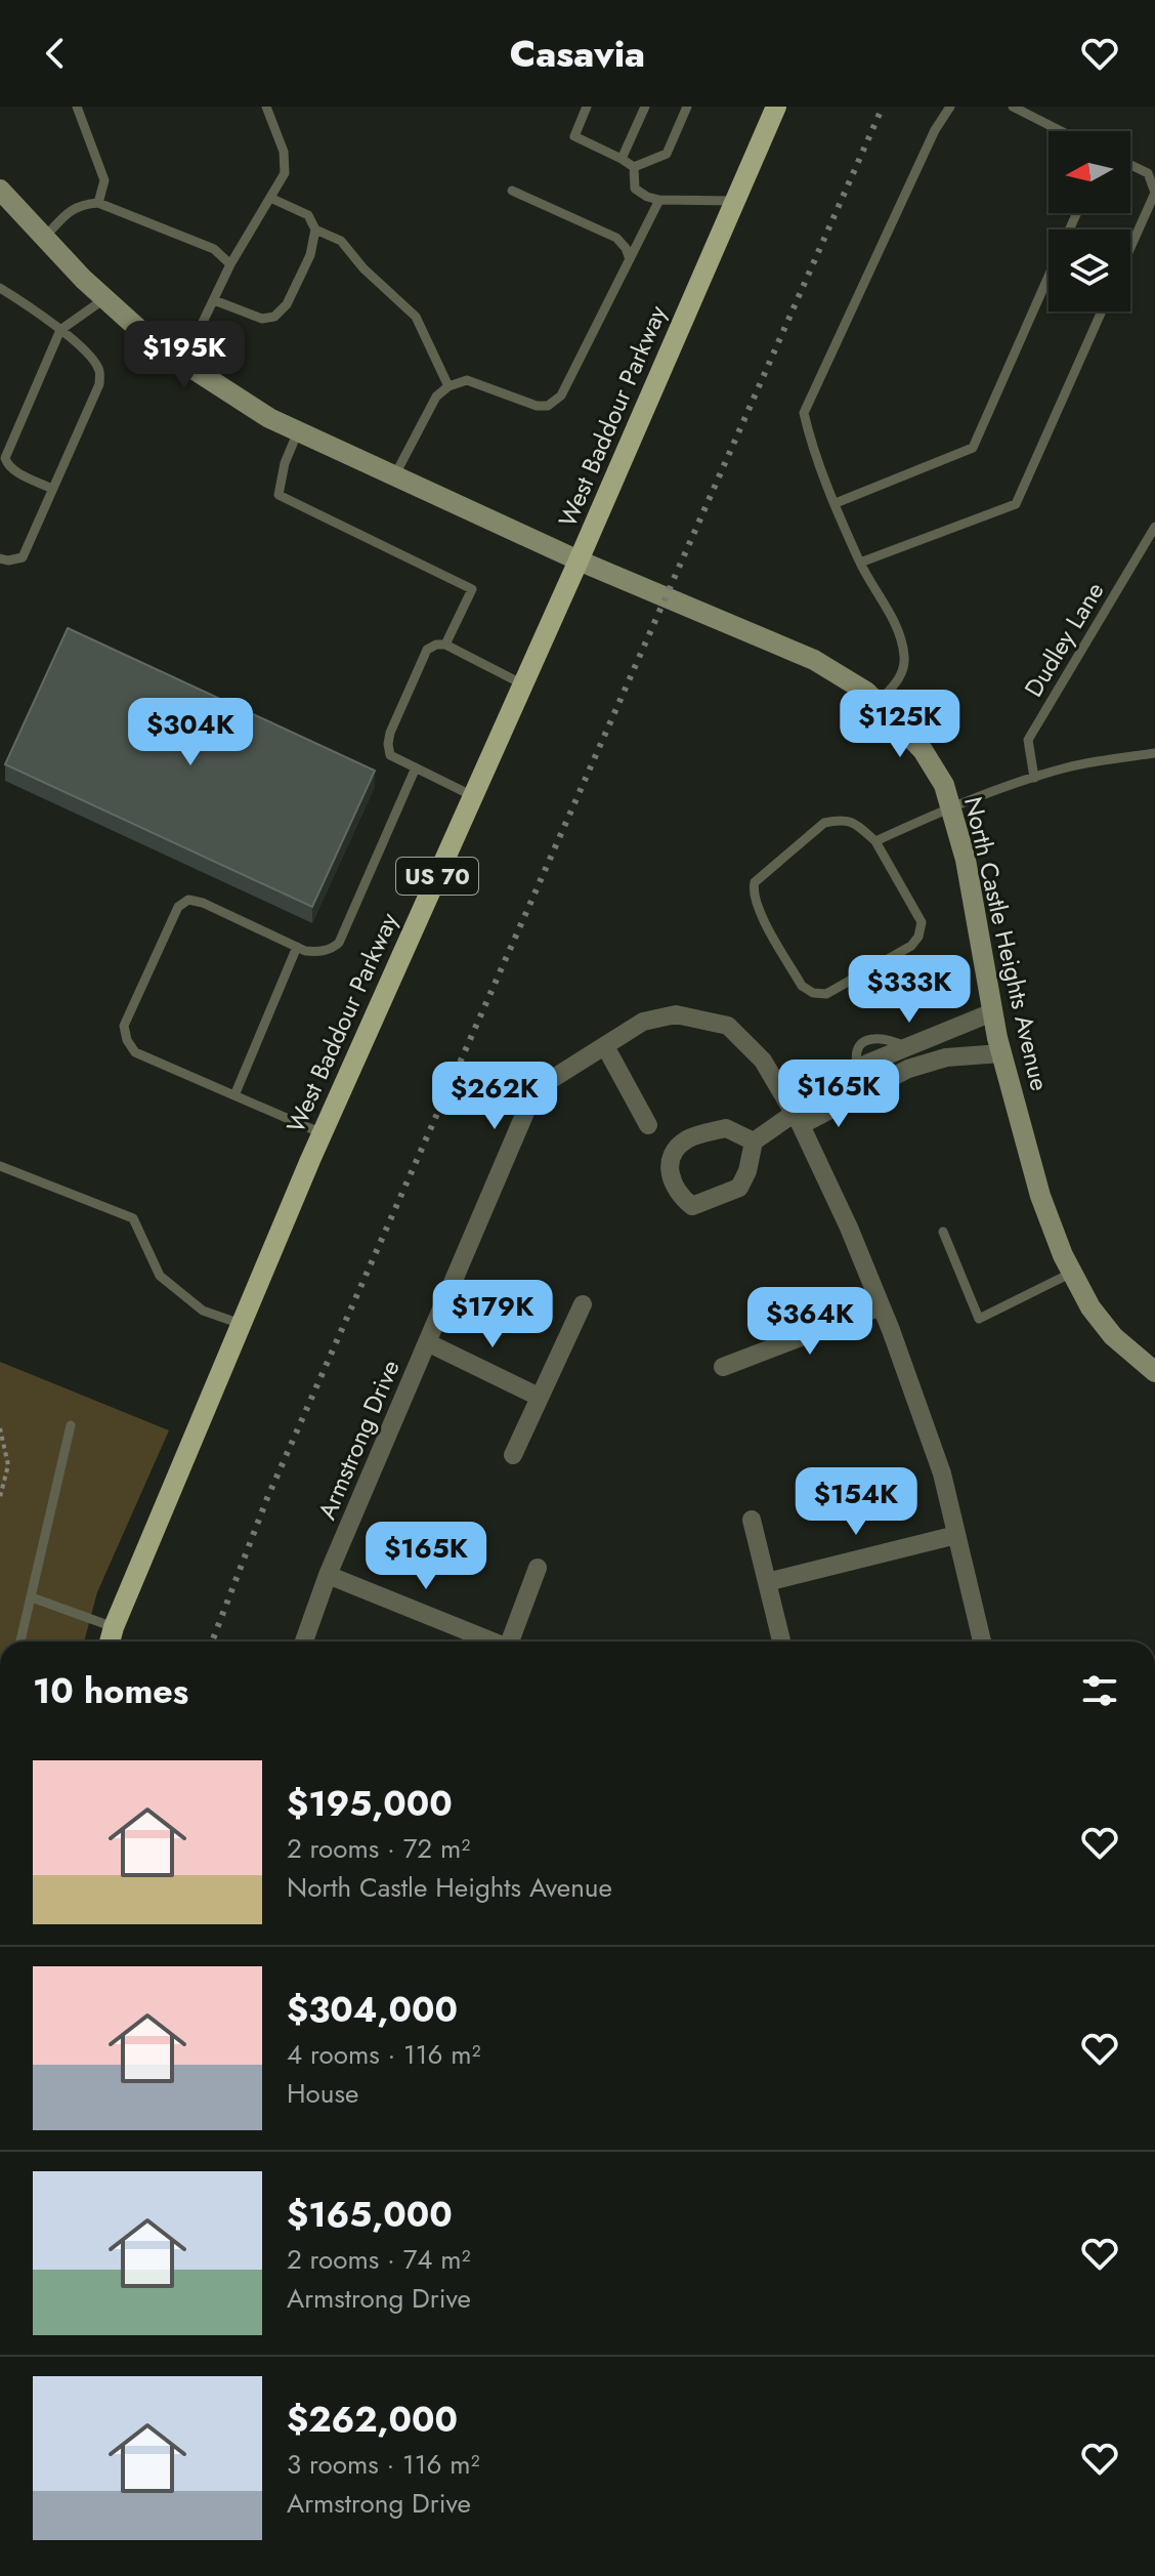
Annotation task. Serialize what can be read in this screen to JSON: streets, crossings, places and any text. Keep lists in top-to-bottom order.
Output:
{
  "streets": {
    "main road": ["West Baddour Parkway", "US 70"],
    "street": ["North Castle Heights Avenue", "Armstrong Drive"],
    "lane": ["Dudley Lane"]
  },
  "crossings": [
    ["West Baddour Parkway", "North Castle Heights Avenue"]
  ],
  "north": "left",
  "page": {
    "header": "Casavia",
    "price": [
      "$195K",
      "$125K",
      "$304K",
      "$333K",
      "$165K",
      "$262K",
      "$179K",
      "$364K",
      "$154K",
      "$165K"
    ],
    "heading": "10 homes",
    "list": [
      {
        "name": "$195,000",
        "note": "2 rooms · 72 m² · North Castle Heights Avenue"
      },
      {
        "name": "$304,000",
        "note": "4 rooms · 116 m² · House"
      },
      {
        "name": "$165,000",
        "note": "2 rooms · 74 m² · Armstrong Drive"
      },
      {
        "name": "$262,000",
        "note": "3 rooms · 116 m² · Armstrong Drive"
      }
    ]
  }
}
